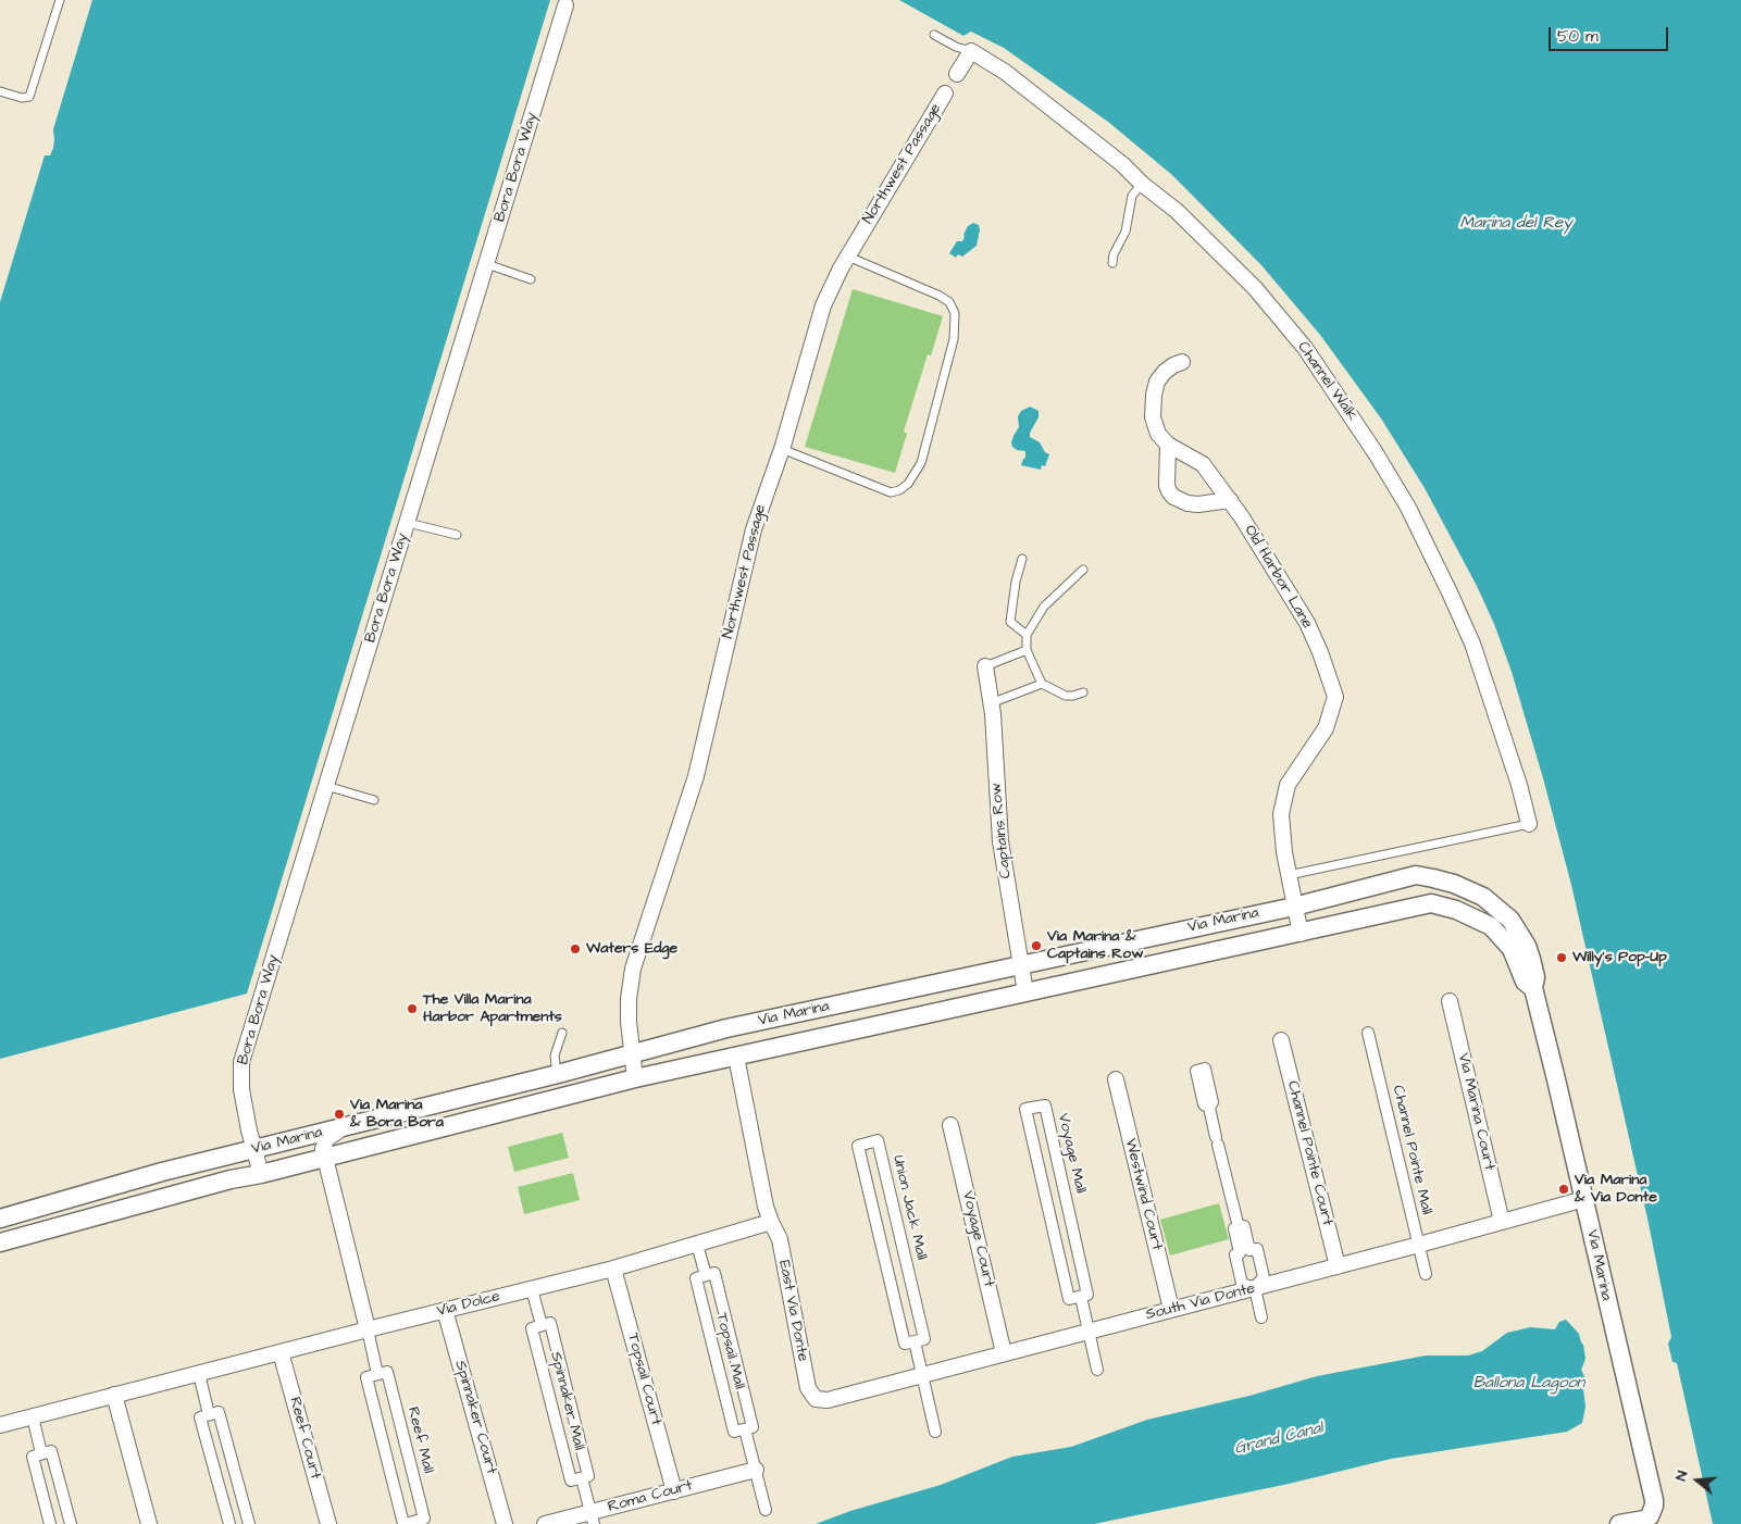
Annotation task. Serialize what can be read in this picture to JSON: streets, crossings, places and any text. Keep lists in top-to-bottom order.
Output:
{
  "streets": {
    "street": [
      "Northwest Passage",
      "Bora Bora Way",
      "Channel Walk",
      "Old Harbor Lane",
      "Captains Row",
      "Via Marina",
      "Via Marina Court",
      "Channel Pointe Mall",
      "Voyage Mall",
      "Channel Pointe Court",
      "Westwind Court",
      "Union Jack Mall",
      "Voyage Court",
      "South Via Donte",
      "Via Dolce",
      "East Via Donte",
      "Topsail Mall",
      "Topsail Court",
      "Spinnaker Mall",
      "Spinnaker Court",
      "Reef Court",
      "Reef Mall",
      "Roma Court"
    ]
  },
  "crossings": [
    ["Northwest Passage", "Via Marina"],
    ["Bora Bora Way", "Via Marina"],
    ["Old Harbor Lane", "Via Marina"],
    ["Captains Row", "Via Marina"],
    ["Via Marina", "South Via Donte"],
    ["Via Marina Court", "South Via Donte"],
    ["Channel Pointe Mall", "South Via Donte"],
    ["Voyage Mall", "South Via Donte"],
    ["Channel Pointe Court", "South Via Donte"],
    ["Westwind Court", "South Via Donte"],
    ["Union Jack Mall", "South Via Donte"],
    ["Voyage Court", "South Via Donte"],
    ["South Via Donte", "East Via Donte"],
    ["Via Dolce", "East Via Donte"],
    ["Via Dolce", "Topsail Mall"],
    ["Via Dolce", "Topsail Court"],
    ["Via Dolce", "Spinnaker Mall"],
    ["Via Dolce", "Spinnaker Court"],
    ["Via Dolce", "Reef Court"],
    ["Topsail Mall", "Roma Court"],
    ["Topsail Court", "Roma Court"],
    ["Spinnaker Mall", "Roma Court"]
  ],
  "water": ["Marina del Rey", "Ballona Lagoon", "Grand Canal"],
  "places": [
    "Via Marina & Captains Row",
    "Waters Edge",
    "Willy's Pop-Up",
    "The Villa Marina Harbor Apartments",
    "Via Marina & Bora Bora",
    "Via Marina & Via Donte"
  ],
  "scale_bar": "50 m",
  "north": "left"
}
